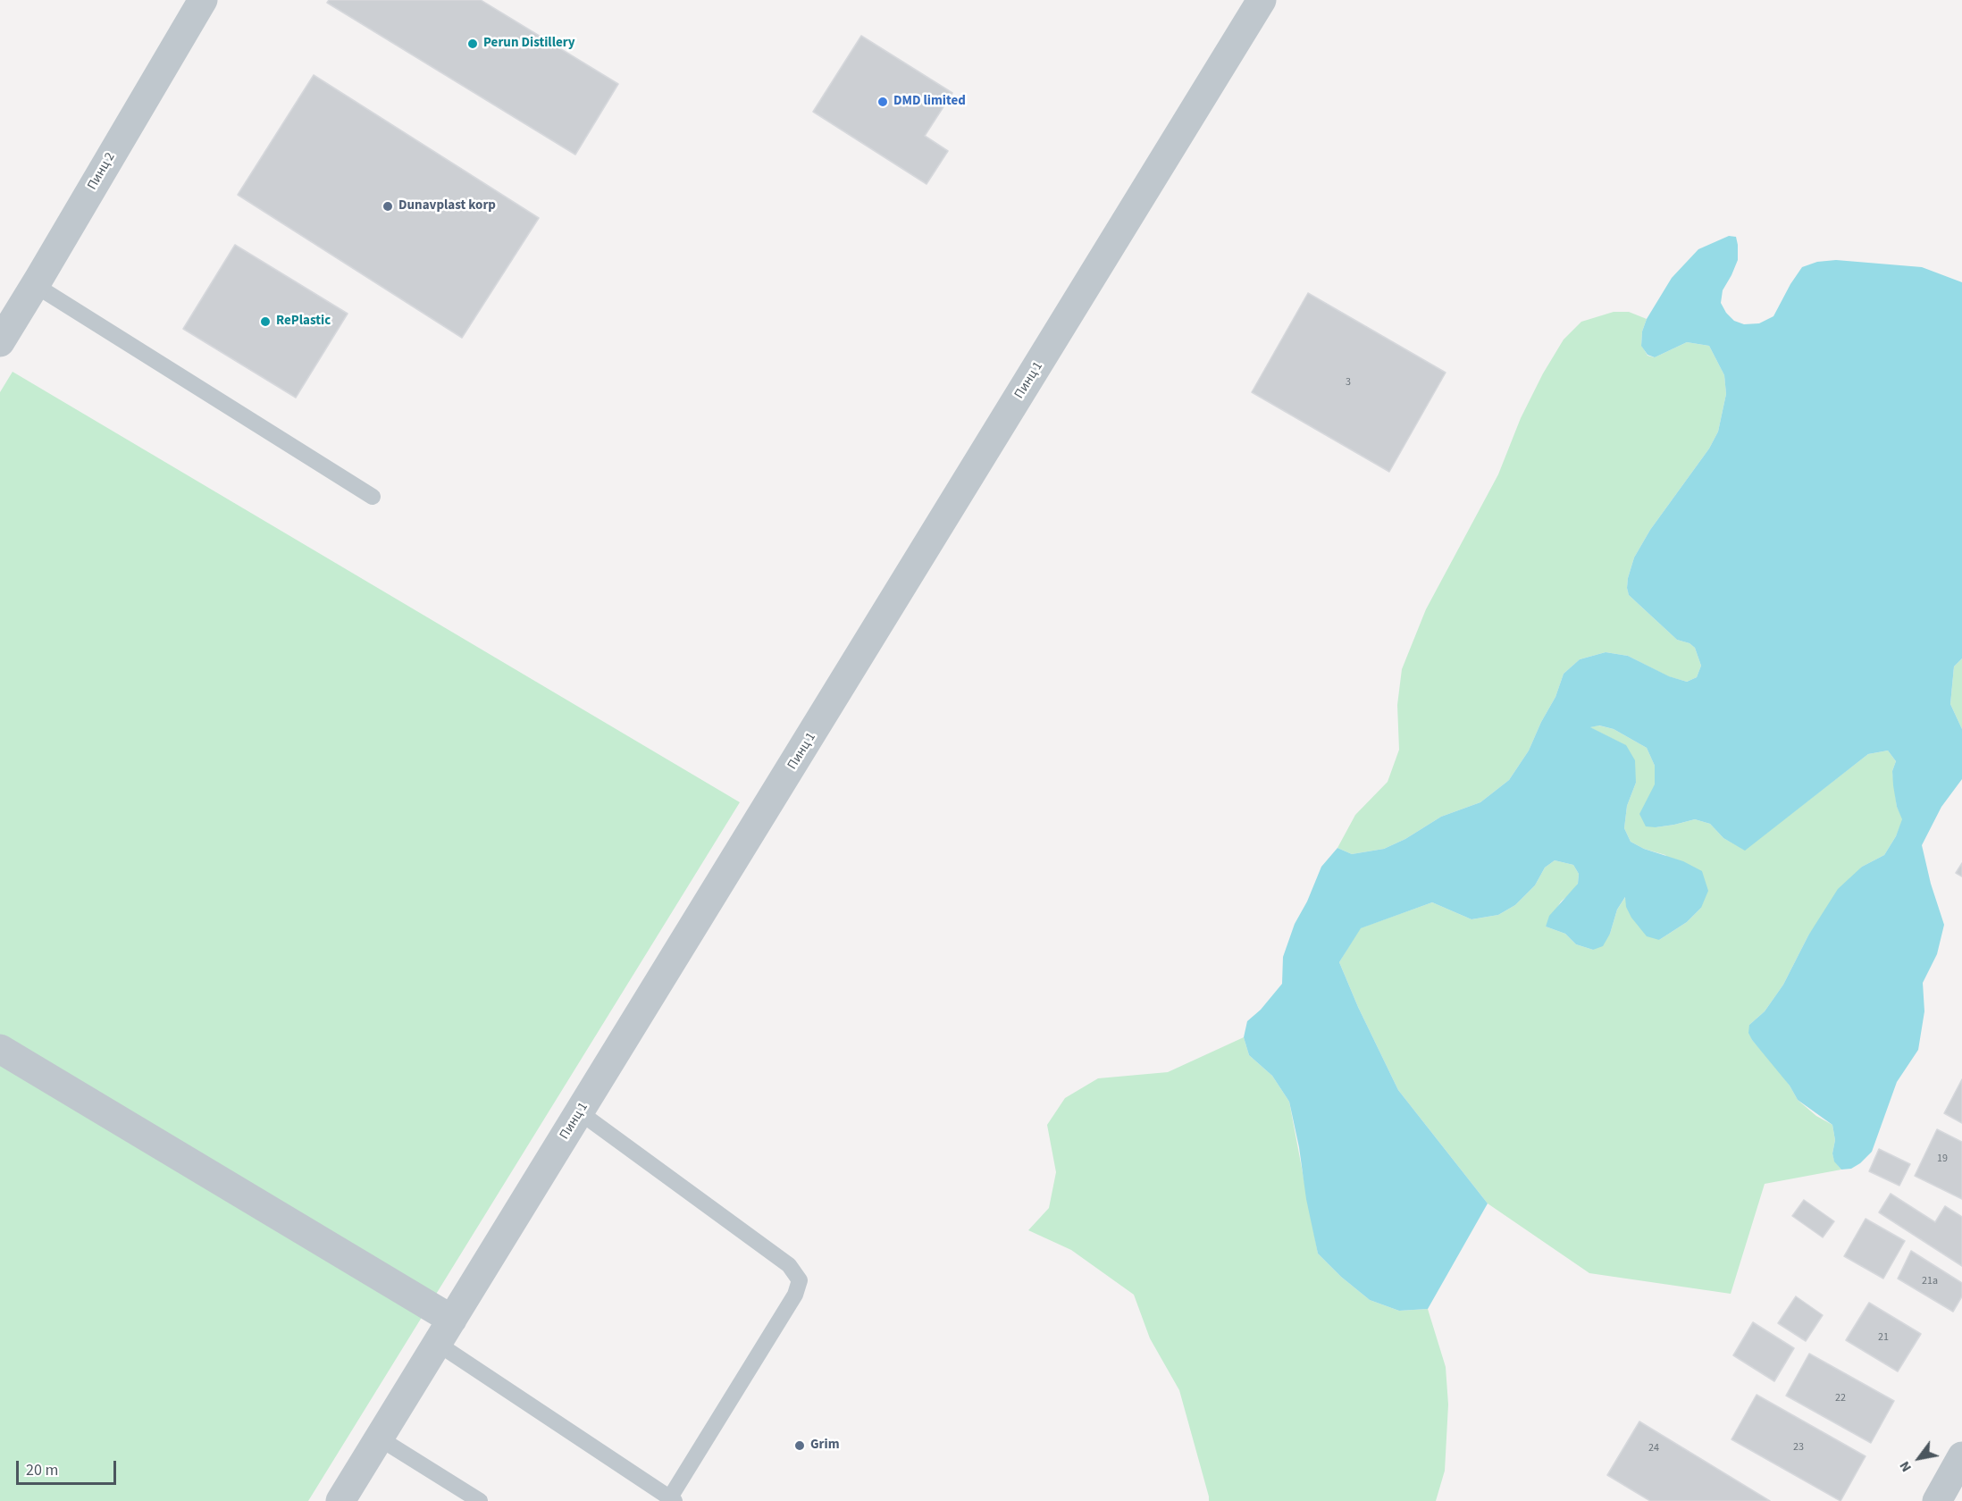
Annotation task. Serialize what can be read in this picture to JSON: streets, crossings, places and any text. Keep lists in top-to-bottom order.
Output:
{
  "streets": {
    "street": ["Пинц 2", "Пинц 1"]
  },
  "places": [
    "Perun Distillery",
    "DMD limited",
    "Dunavplast korp",
    "RePlastic",
    "Grim"
  ],
  "house_numbers": [
    "3",
    "19",
    "21a",
    "21",
    "22",
    "23",
    "24"
  ],
  "scale_bar": "20 m",
  "north": "bottom left"
}
